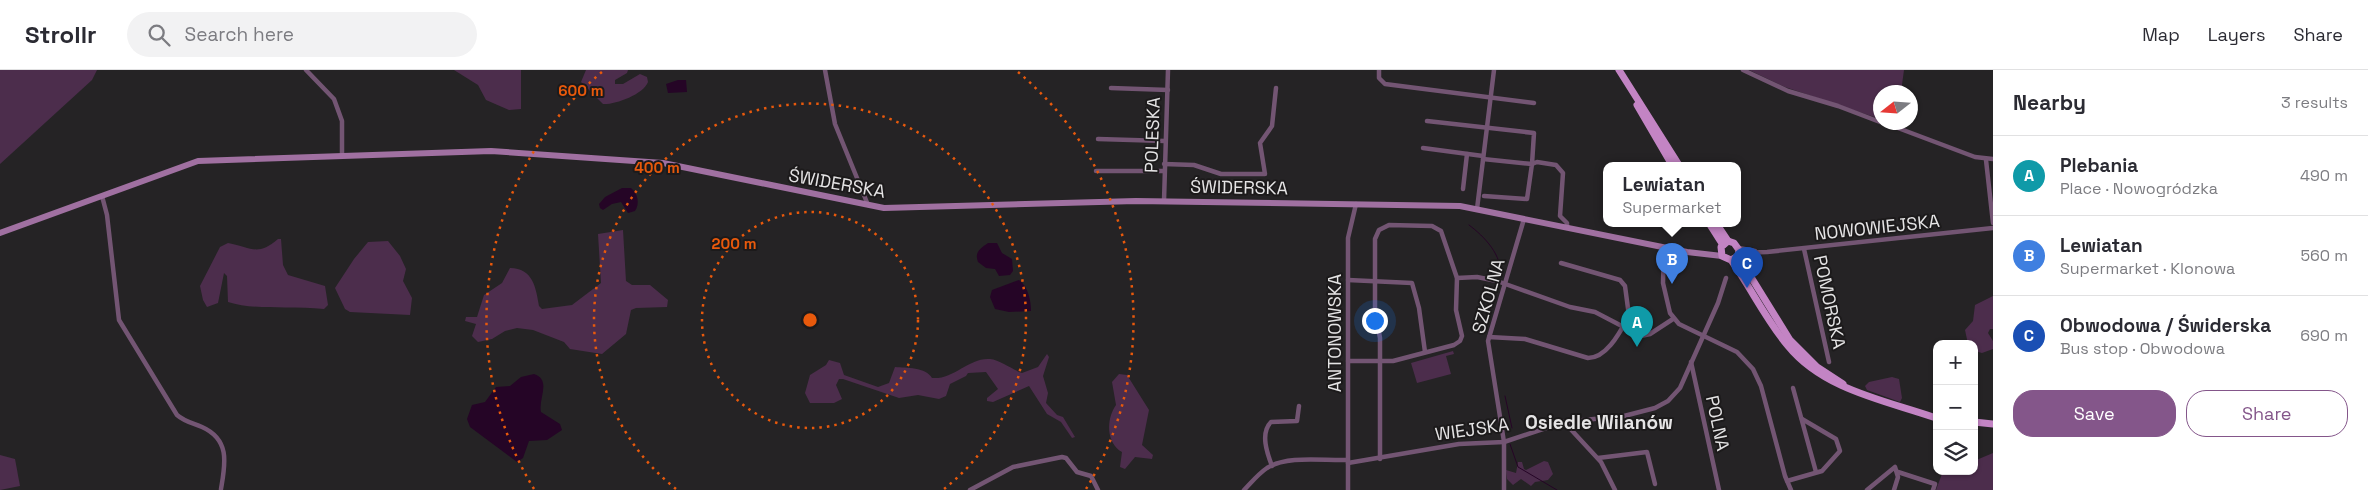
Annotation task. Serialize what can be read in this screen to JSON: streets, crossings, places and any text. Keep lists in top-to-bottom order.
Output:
{
  "streets": {
    "street": [
      "POLESKA",
      "ŚWIDERSKA",
      "NOWOWIEJSKA",
      "SZKOLNA",
      "POMORSKA",
      "ANTONOWSKA",
      "POLNA",
      "WIEJSKA"
    ]
  },
  "crossings": [
    ["POLESKA", "ŚWIDERSKA"],
    ["ŚWIDERSKA", "SZKOLNA"],
    ["ŚWIDERSKA", "ANTONOWSKA"],
    ["NOWOWIEJSKA", "POMORSKA"],
    ["SZKOLNA", "WIEJSKA"],
    ["ANTONOWSKA", "WIEJSKA"],
    ["POLNA", "WIEJSKA"]
  ],
  "districts": ["Osiedle Wilanów"],
  "north": "left",
  "page": {
    "header": "Strollr",
    "search": "Search here",
    "nav": ["Map", "Layers", "Share"],
    "heading": ["Nearby", "3 results"],
    "list": [
      {
        "mark": "A",
        "name": "Plebania",
        "note": "Place · Nowogródzka",
        "value": "490 m"
      },
      {
        "mark": "B",
        "name": "Lewiatan",
        "note": "Supermarket · Klonowa",
        "value": "560 m"
      },
      {
        "mark": "C",
        "name": "Obwodowa / Świderska",
        "note": "Bus stop · Obwodowa",
        "value": "690 m"
      }
    ],
    "popup": ["Lewiatan", "Supermarket"],
    "pins": ["B", "C", "A"],
    "map_buttons": ["+", "−"],
    "buttons": ["Save", "Share"]
  },
  "rings": ["600 m", "400 m", "200 m"]
}
